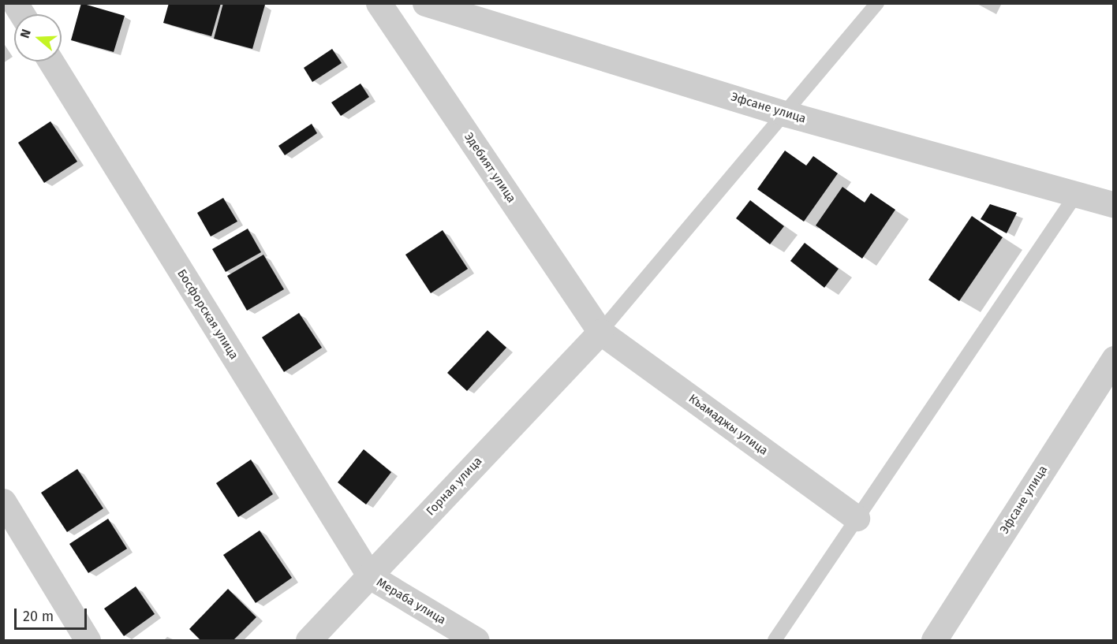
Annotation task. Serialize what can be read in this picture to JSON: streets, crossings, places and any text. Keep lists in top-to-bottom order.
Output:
{
  "streets": {
    "street": [
      "Эфсане улица",
      "Эдебият улица",
      "Босфорская улица",
      "Къамаджы улица",
      "Горная улица",
      "Мераба улица"
    ]
  },
  "crossings": [
    ["Эдебият улица", "Къамаджы улица"],
    ["Эдебият улица", "Горная улица"],
    ["Босфорская улица", "Горная улица"],
    ["Босфорская улица", "Мераба улица"],
    ["Къамаджы улица", "Горная улица"],
    ["Горная улица", "Мераба улица"]
  ],
  "scale_bar": "20 m",
  "north": "left"
}
